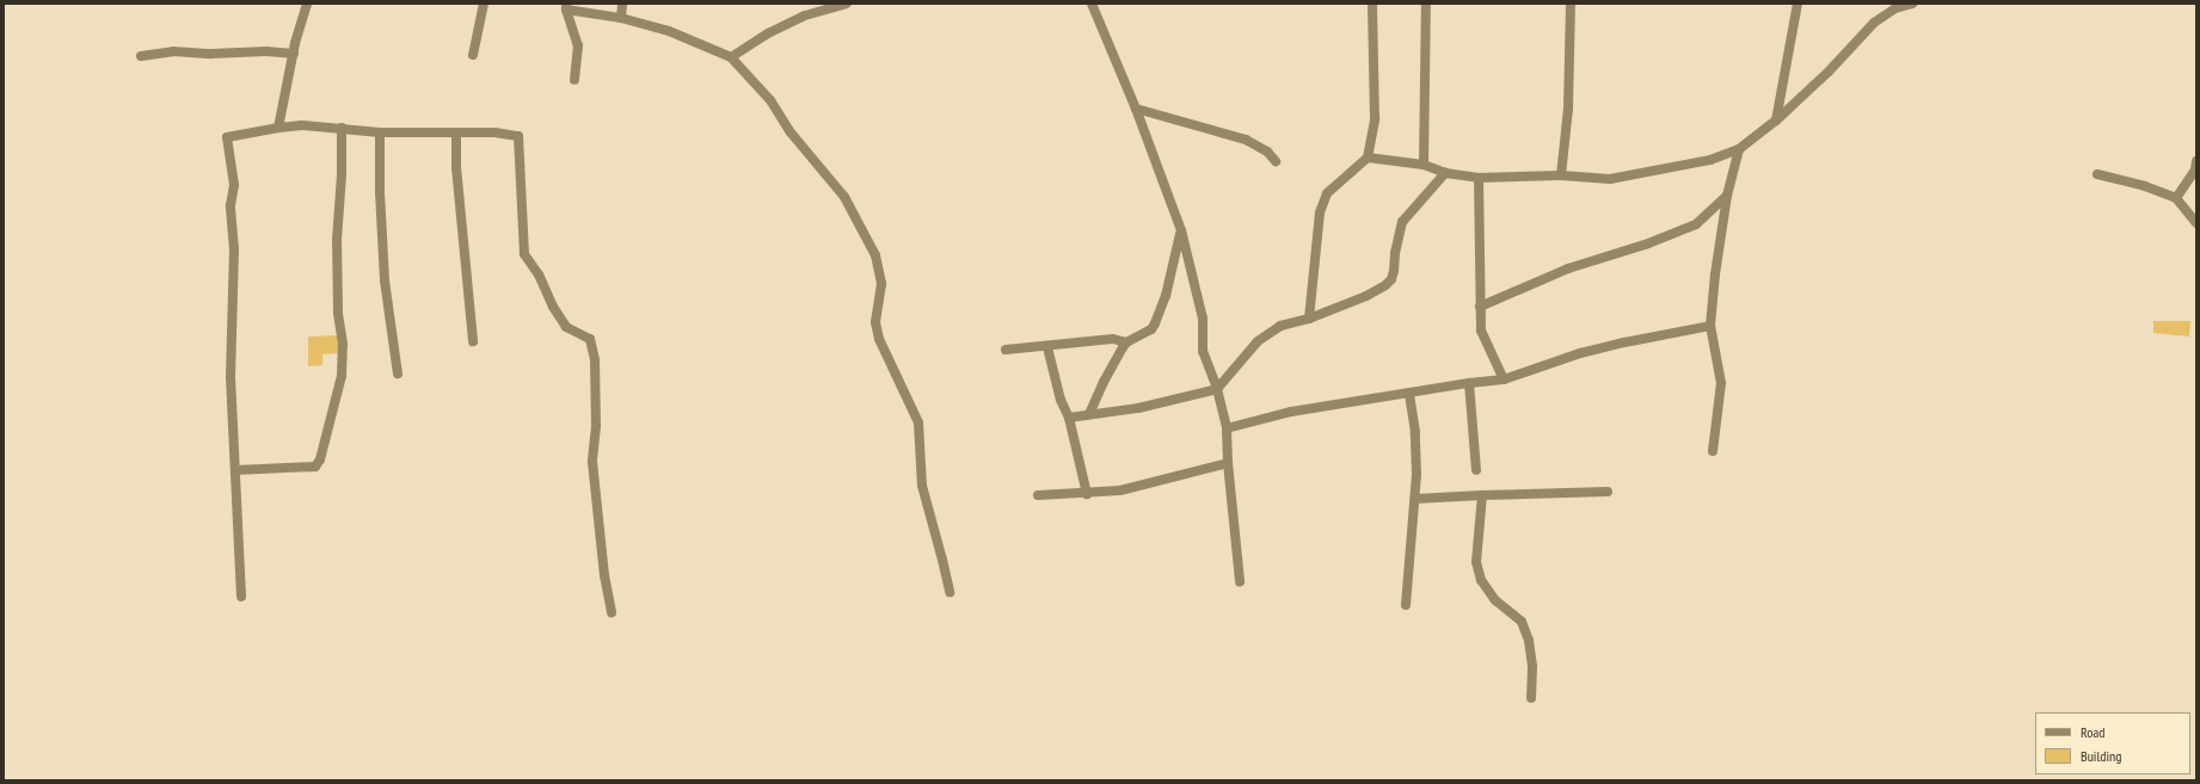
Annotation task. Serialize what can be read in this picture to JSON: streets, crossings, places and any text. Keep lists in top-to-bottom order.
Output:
{
  "legend": ["Road", "Building"]
}
